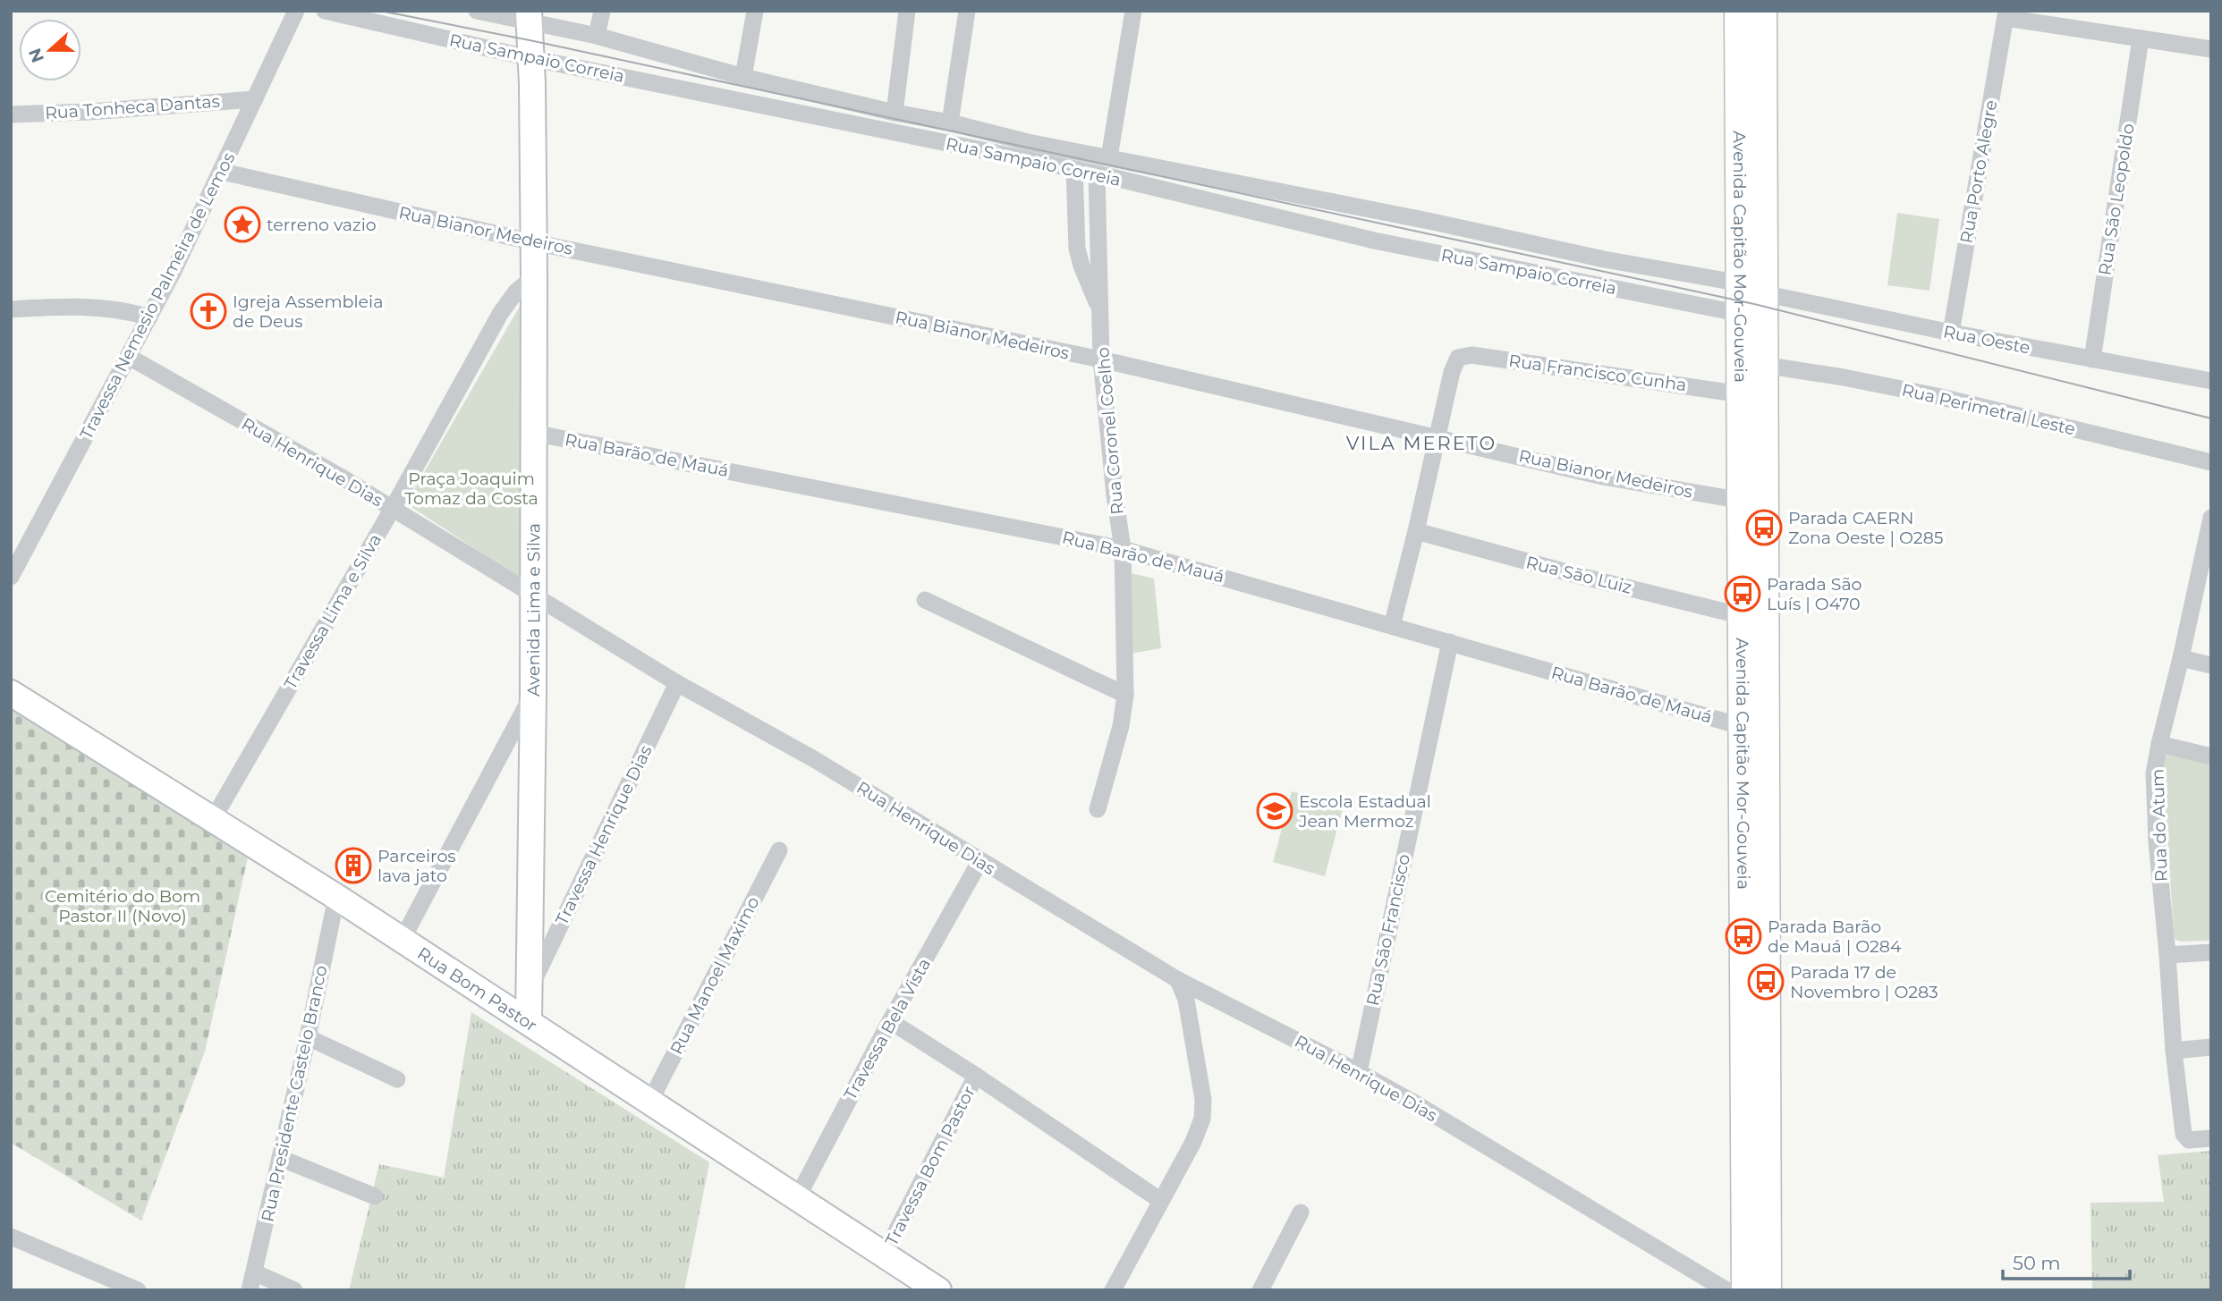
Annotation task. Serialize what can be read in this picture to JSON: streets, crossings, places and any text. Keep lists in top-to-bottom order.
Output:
{
  "streets": {
    "main road": ["Avenida Capitão Mor-Gouveia", "Avenida Lima e Silva", "Rua Bom Pastor"],
    "street": [
      "Rua Sampaio Correia",
      "Rua Tonheca Dantas",
      "Rua Porto Alegre",
      "Rua São Leopoldo",
      "Rua Bianor Medeiros",
      "Travessa Nemesio Palmeira de Lemos",
      "Rua Oeste",
      "Rua Francisco Cunha",
      "Rua Perimetral Leste",
      "Rua Coronel Coelho",
      "Rua Barão de Mauá",
      "Rua Henrique Dias",
      "Rua São Luiz",
      "Travessa Lima e Silva",
      "Rua do Atum",
      "Travessa Henrique Dias",
      "Rua São Francisco",
      "Rua Manoel Maximo",
      "Travessa Bela Vista",
      "Rua Presidente Castelo Branco",
      "Travessa Bom Pastor"
    ]
  },
  "crossings": [
    ["Rua Sampaio Correia", "Avenida Capitão Mor-Gouveia"],
    ["Rua Sampaio Correia", "Rua Oeste"],
    ["Rua Sampaio Correia", "Rua Coronel Coelho"],
    ["Rua Sampaio Correia", "Avenida Lima e Silva"],
    ["Rua Tonheca Dantas", "Travessa Nemesio Palmeira de Lemos"],
    ["Rua Porto Alegre", "Rua Oeste"],
    ["Rua São Leopoldo", "Rua Oeste"],
    ["Rua Bianor Medeiros", "Avenida Capitão Mor-Gouveia"],
    ["Rua Bianor Medeiros", "Travessa Nemesio Palmeira de Lemos"],
    ["Rua Bianor Medeiros", "Rua Francisco Cunha"],
    ["Rua Bianor Medeiros", "Rua Coronel Coelho"],
    ["Rua Bianor Medeiros", "Avenida Lima e Silva"],
    ["Avenida Capitão Mor-Gouveia", "Rua Oeste"],
    ["Avenida Capitão Mor-Gouveia", "Rua Francisco Cunha"],
    ["Avenida Capitão Mor-Gouveia", "Rua Perimetral Leste"],
    ["Avenida Capitão Mor-Gouveia", "Rua Barão de Mauá"],
    ["Avenida Capitão Mor-Gouveia", "Rua São Luiz"],
    ["Travessa Nemesio Palmeira de Lemos", "Rua Henrique Dias"],
    ["Rua Coronel Coelho", "Rua Barão de Mauá"],
    ["Rua Barão de Mauá", "Avenida Lima e Silva"],
    ["Rua Barão de Mauá", "Rua São Francisco"],
    ["Rua Henrique Dias", "Avenida Lima e Silva"],
    ["Rua Henrique Dias", "Travessa Lima e Silva"],
    ["Rua Henrique Dias", "Travessa Henrique Dias"],
    ["Rua Henrique Dias", "Rua São Francisco"],
    ["Rua Henrique Dias", "Travessa Bela Vista"],
    ["Avenida Lima e Silva", "Travessa Lima e Silva"],
    ["Avenida Lima e Silva", "Travessa Henrique Dias"],
    ["Avenida Lima e Silva", "Rua Bom Pastor"],
    ["Travessa Lima e Silva", "Rua Bom Pastor"],
    ["Rua Manoel Maximo", "Rua Bom Pastor"],
    ["Rua Bom Pastor", "Travessa Bela Vista"],
    ["Rua Bom Pastor", "Rua Presidente Castelo Branco"],
    ["Rua Bom Pastor", "Travessa Bom Pastor"]
  ],
  "districts": ["VILA MERETO"],
  "parks": ["Praça Joaquim Tomaz da Costa", "Cemitério do Bom Pastor II (Novo)"],
  "places": {
    "place": ["terreno vazio"],
    "church": ["Igreja Assembleia de Deus"],
    "bus stop": [
      "Parada CAERN Zona Oeste | O285",
      "Parada São Luís | O470",
      "Parada Barão de Mauá | O284",
      "Parada 17 de Novembro | O283"
    ],
    "school or university": ["Escola Estadual Jean Mermoz"],
    "building": ["Parceiros lava jato"]
  },
  "scale_bar": "50 m",
  "north": "left"
}
